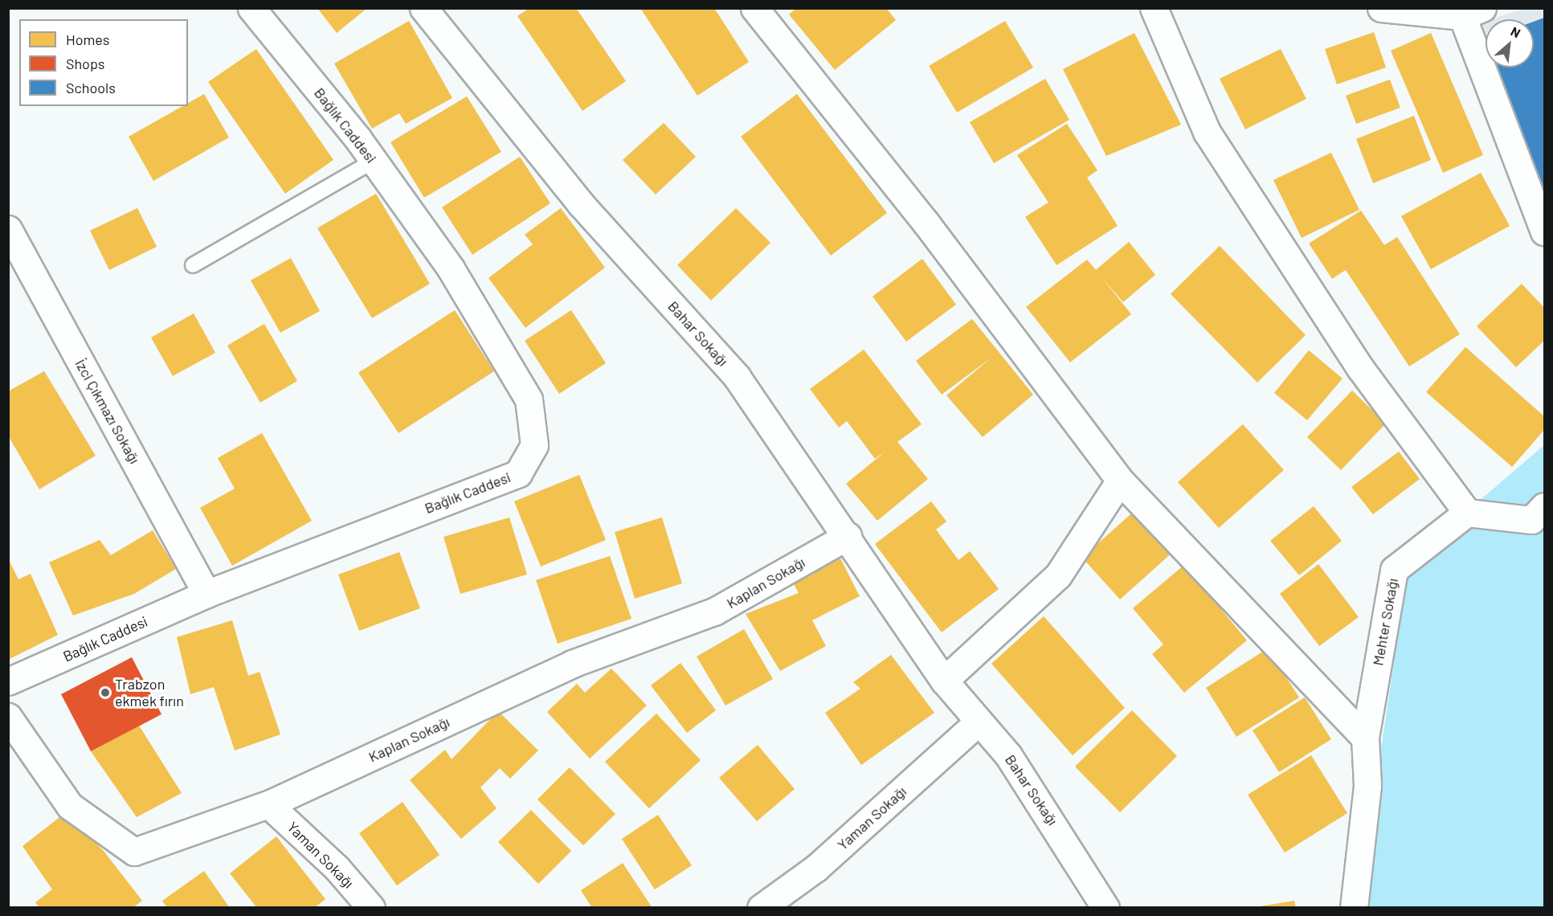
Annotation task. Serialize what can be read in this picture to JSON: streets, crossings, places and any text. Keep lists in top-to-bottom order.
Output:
{
  "streets": {
    "street": [
      "Bağlık Caddesi",
      "Bahar Sokağı",
      "İzci Çıkmazı Sokağı",
      "Kaplan Sokağı",
      "Mehter Sokağı",
      "Yaman Sokağı"
    ]
  },
  "crossings": [
    ["Bağlık Caddesi", "İzci Çıkmazı Sokağı"],
    ["Bahar Sokağı", "Kaplan Sokağı"],
    ["Bahar Sokağı", "Yaman Sokağı"],
    ["Kaplan Sokağı", "Yaman Sokağı"]
  ],
  "places": ["Trabzon ekmek fırın"],
  "legend": ["Homes", "Shops", "Schools"],
  "north": "top right"
}
